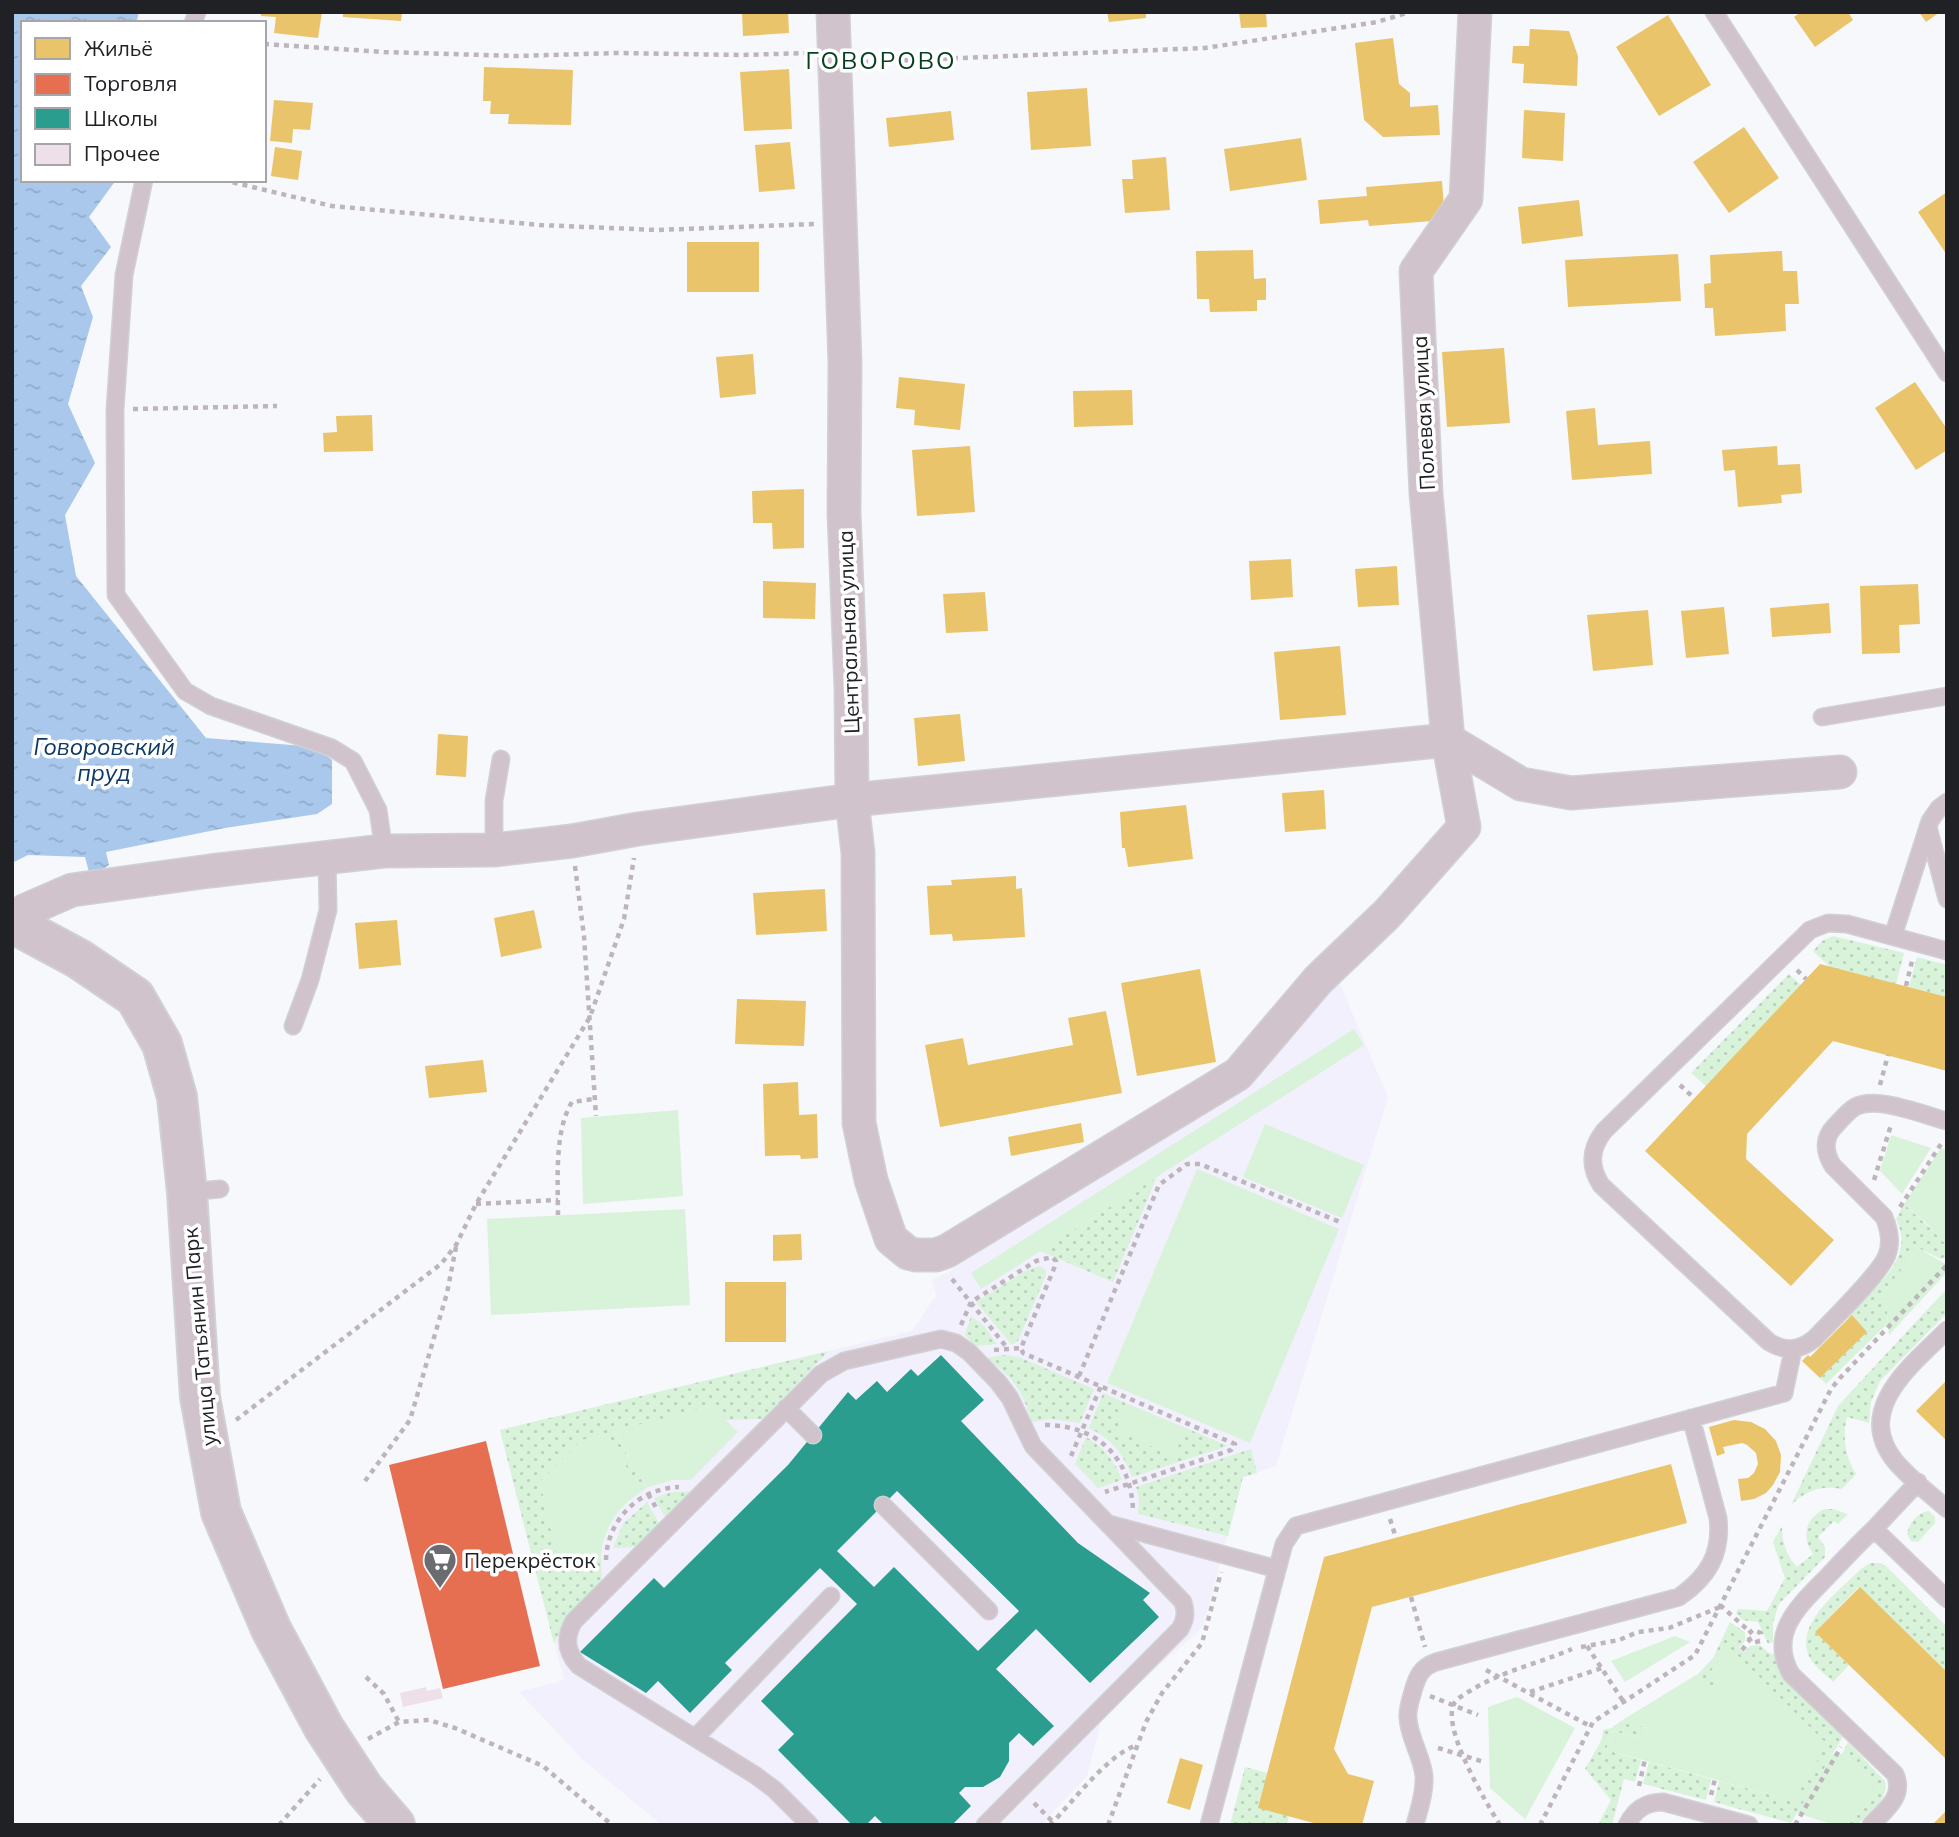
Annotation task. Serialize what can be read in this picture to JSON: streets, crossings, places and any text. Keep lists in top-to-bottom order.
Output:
{
  "streets": {
    "street": ["Полевая улица", "Центральная улица", "улица Татьянин Парк"]
  },
  "crossings": [
    ["Полевая улица", "Центральная улица"]
  ],
  "districts": ["ГОВОРОВО"],
  "water": ["Говоровский пруд"],
  "places": {
    "supermarket": ["Перекрёсток"]
  },
  "legend": [
    "Жильё",
    "Торговля",
    "Школы",
    "Прочее"
  ]
}
